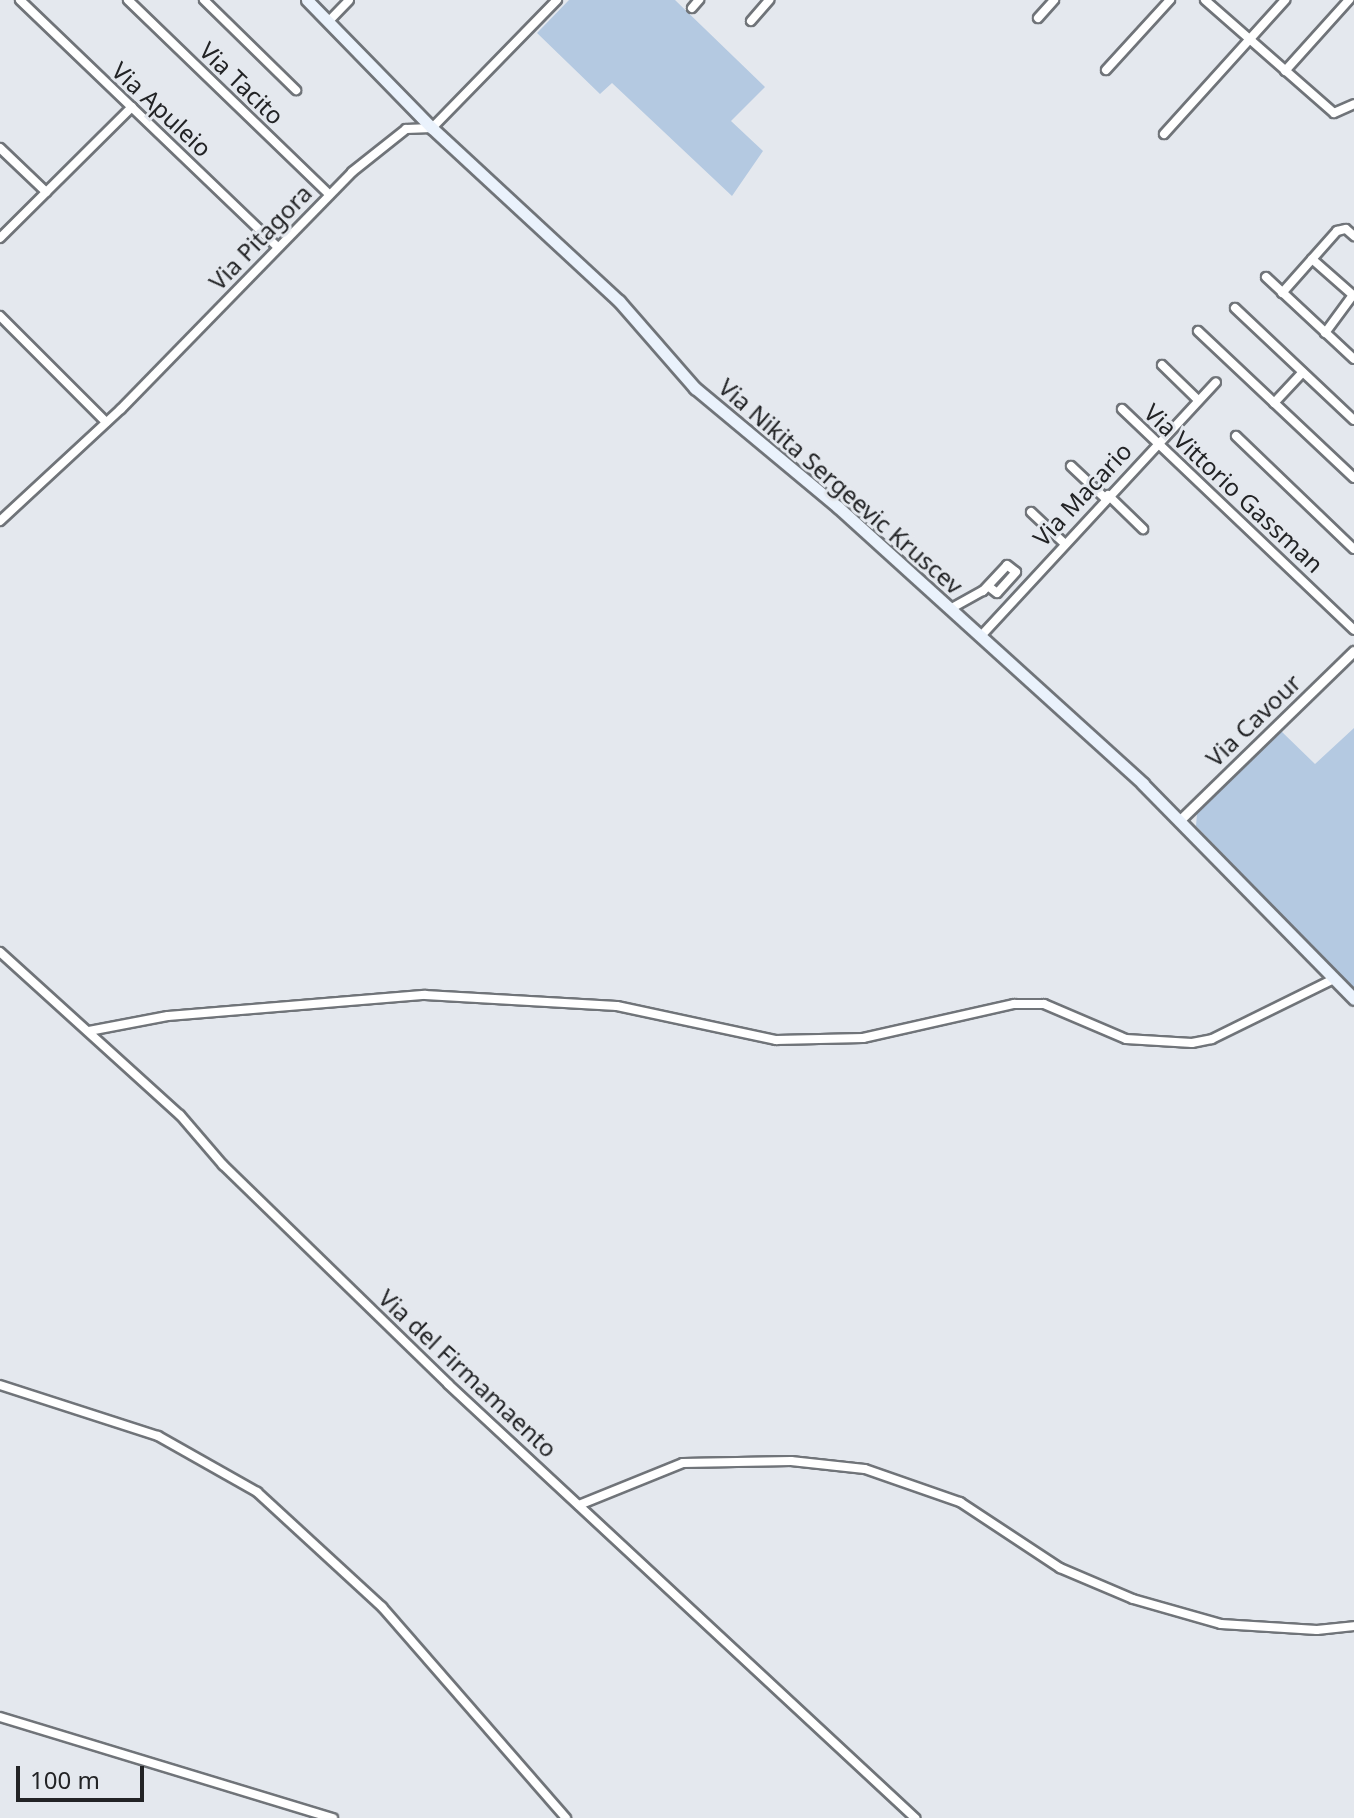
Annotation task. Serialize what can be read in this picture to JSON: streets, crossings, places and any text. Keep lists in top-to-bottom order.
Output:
{
  "streets": {
    "main road": ["Via Nikita Sergeevic Kruscev"],
    "street": [
      "Via Tacito",
      "Via Apuleio",
      "Via Pitagora",
      "Via Vittorio Gassman",
      "Via Macario",
      "Via Cavour",
      "Via del Firmamaento"
    ]
  },
  "crossings": [
    ["Via Tacito", "Via Pitagora"],
    ["Via Apuleio", "Via Pitagora"],
    ["Via Pitagora", "Via Nikita Sergeevic Kruscev"],
    ["Via Nikita Sergeevic Kruscev", "Via Macario"],
    ["Via Nikita Sergeevic Kruscev", "Via Cavour"],
    ["Via Vittorio Gassman", "Via Macario"]
  ],
  "scale_bar": "100 m"
}
